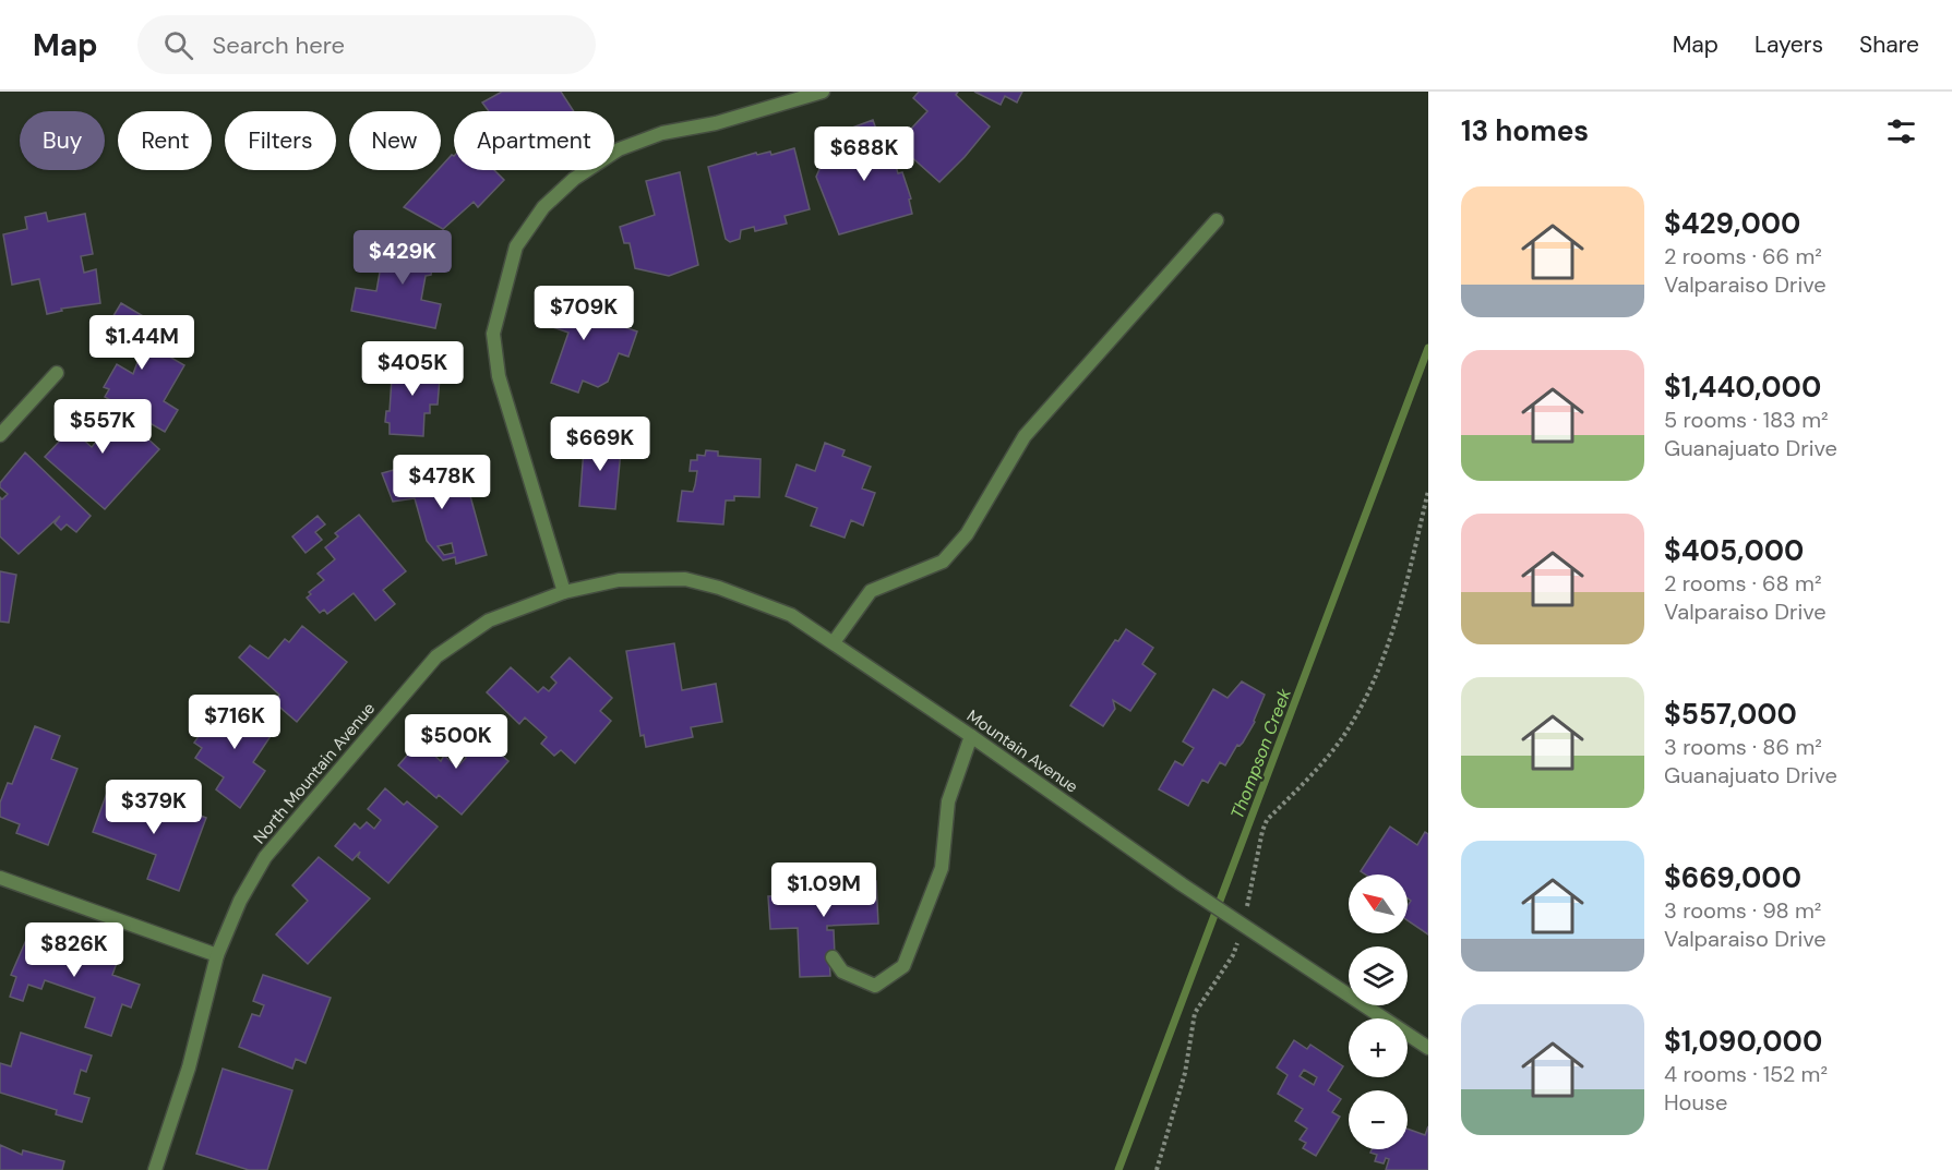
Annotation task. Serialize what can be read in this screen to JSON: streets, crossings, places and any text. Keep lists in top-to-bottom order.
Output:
{
  "streets": {
    "street": ["Mountain Avenue", "North Mountain Avenue"]
  },
  "crossings": [
    ["Mountain Avenue", "North Mountain Avenue"]
  ],
  "water": ["Thompson Creek"],
  "north": "top left",
  "page": {
    "header": "Map",
    "search": "Search here",
    "nav": ["Map", "Layers", "Share"],
    "heading": "13 homes",
    "chip": [
      "Buy",
      "Rent",
      "Filters",
      "New",
      "Apartment"
    ],
    "price": [
      "$688K",
      "$429K",
      "$709K",
      "$1.44M",
      "$405K",
      "$557K",
      "$669K",
      "$478K",
      "$716K",
      "$500K",
      "$379K",
      "$1.09M",
      "$826K"
    ],
    "list": [
      {
        "name": "$429,000",
        "note": "2 rooms · 66 m² · Valparaiso Drive"
      },
      {
        "name": "$1,440,000",
        "note": "5 rooms · 183 m² · Guanajuato Drive"
      },
      {
        "name": "$405,000",
        "note": "2 rooms · 68 m² · Valparaiso Drive"
      },
      {
        "name": "$557,000",
        "note": "3 rooms · 86 m² · Guanajuato Drive"
      },
      {
        "name": "$669,000",
        "note": "3 rooms · 98 m² · Valparaiso Drive"
      },
      {
        "name": "$1,090,000",
        "note": "4 rooms · 152 m² · House"
      }
    ],
    "map_buttons": ["+", "−"]
  }
}
